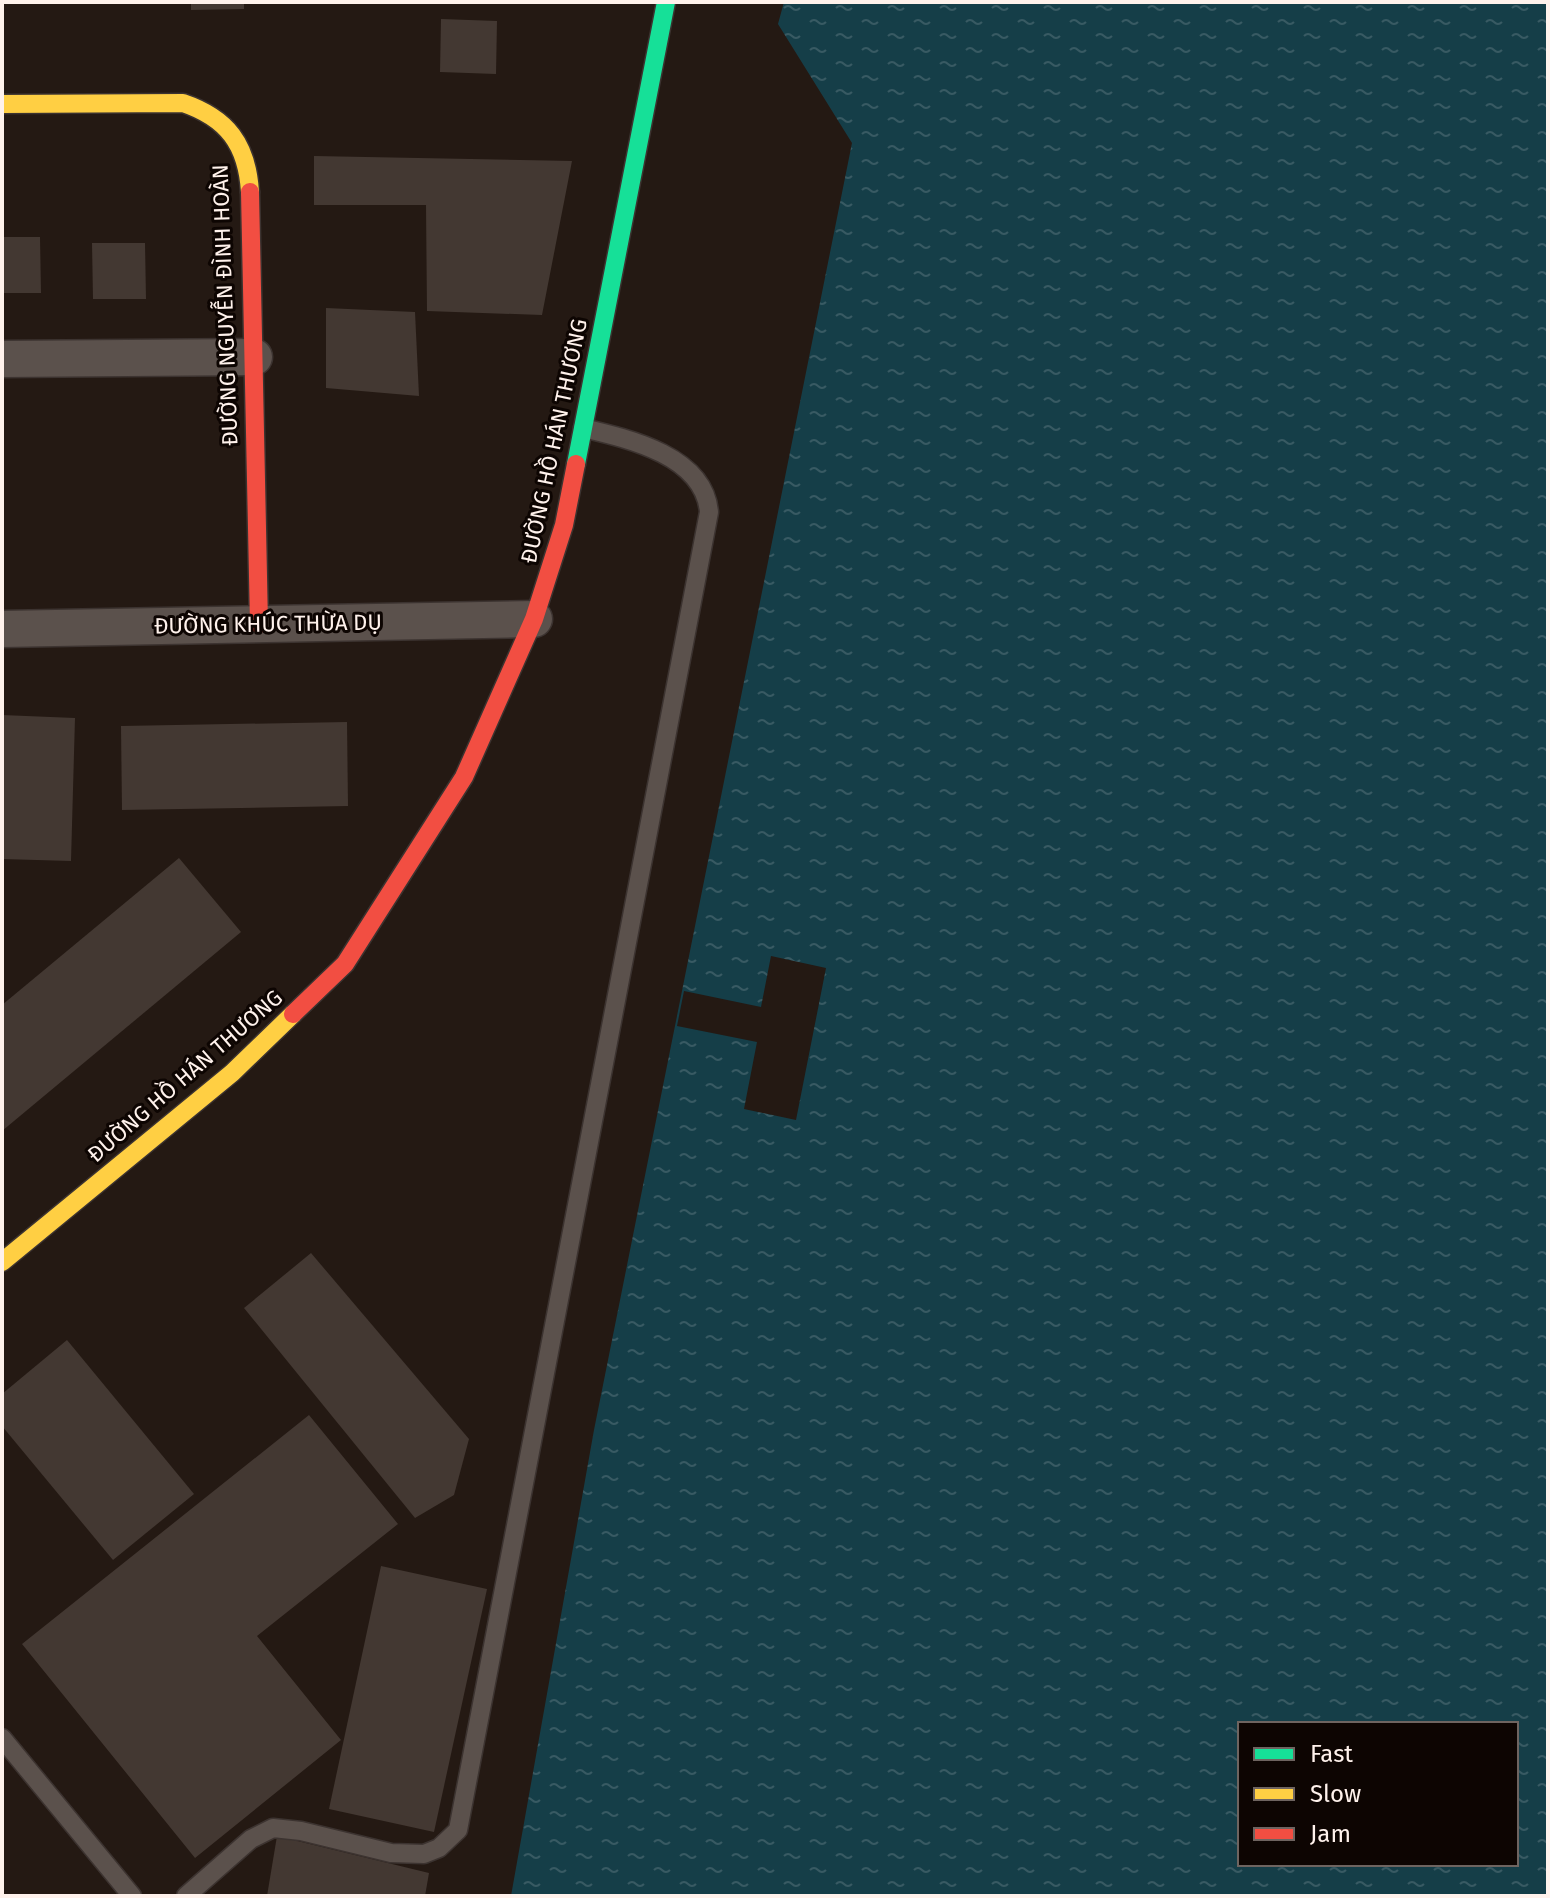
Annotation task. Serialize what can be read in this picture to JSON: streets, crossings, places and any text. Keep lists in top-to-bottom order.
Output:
{
  "streets": {
    "street": ["ĐƯỜNG NGUYỄN ĐÌNH HOÀN", "ĐƯỜNG HỒ HÁN THƯƠNG", "ĐƯỜNG KHÚC THỪA DỤ"]
  },
  "crossings": [
    ["ĐƯỜNG NGUYỄN ĐÌNH HOÀN", "ĐƯỜNG KHÚC THỪA DỤ"],
    ["ĐƯỜNG HỒ HÁN THƯƠNG", "ĐƯỜNG KHÚC THỪA DỤ"]
  ],
  "legend": ["Fast", "Slow", "Jam"]
}
